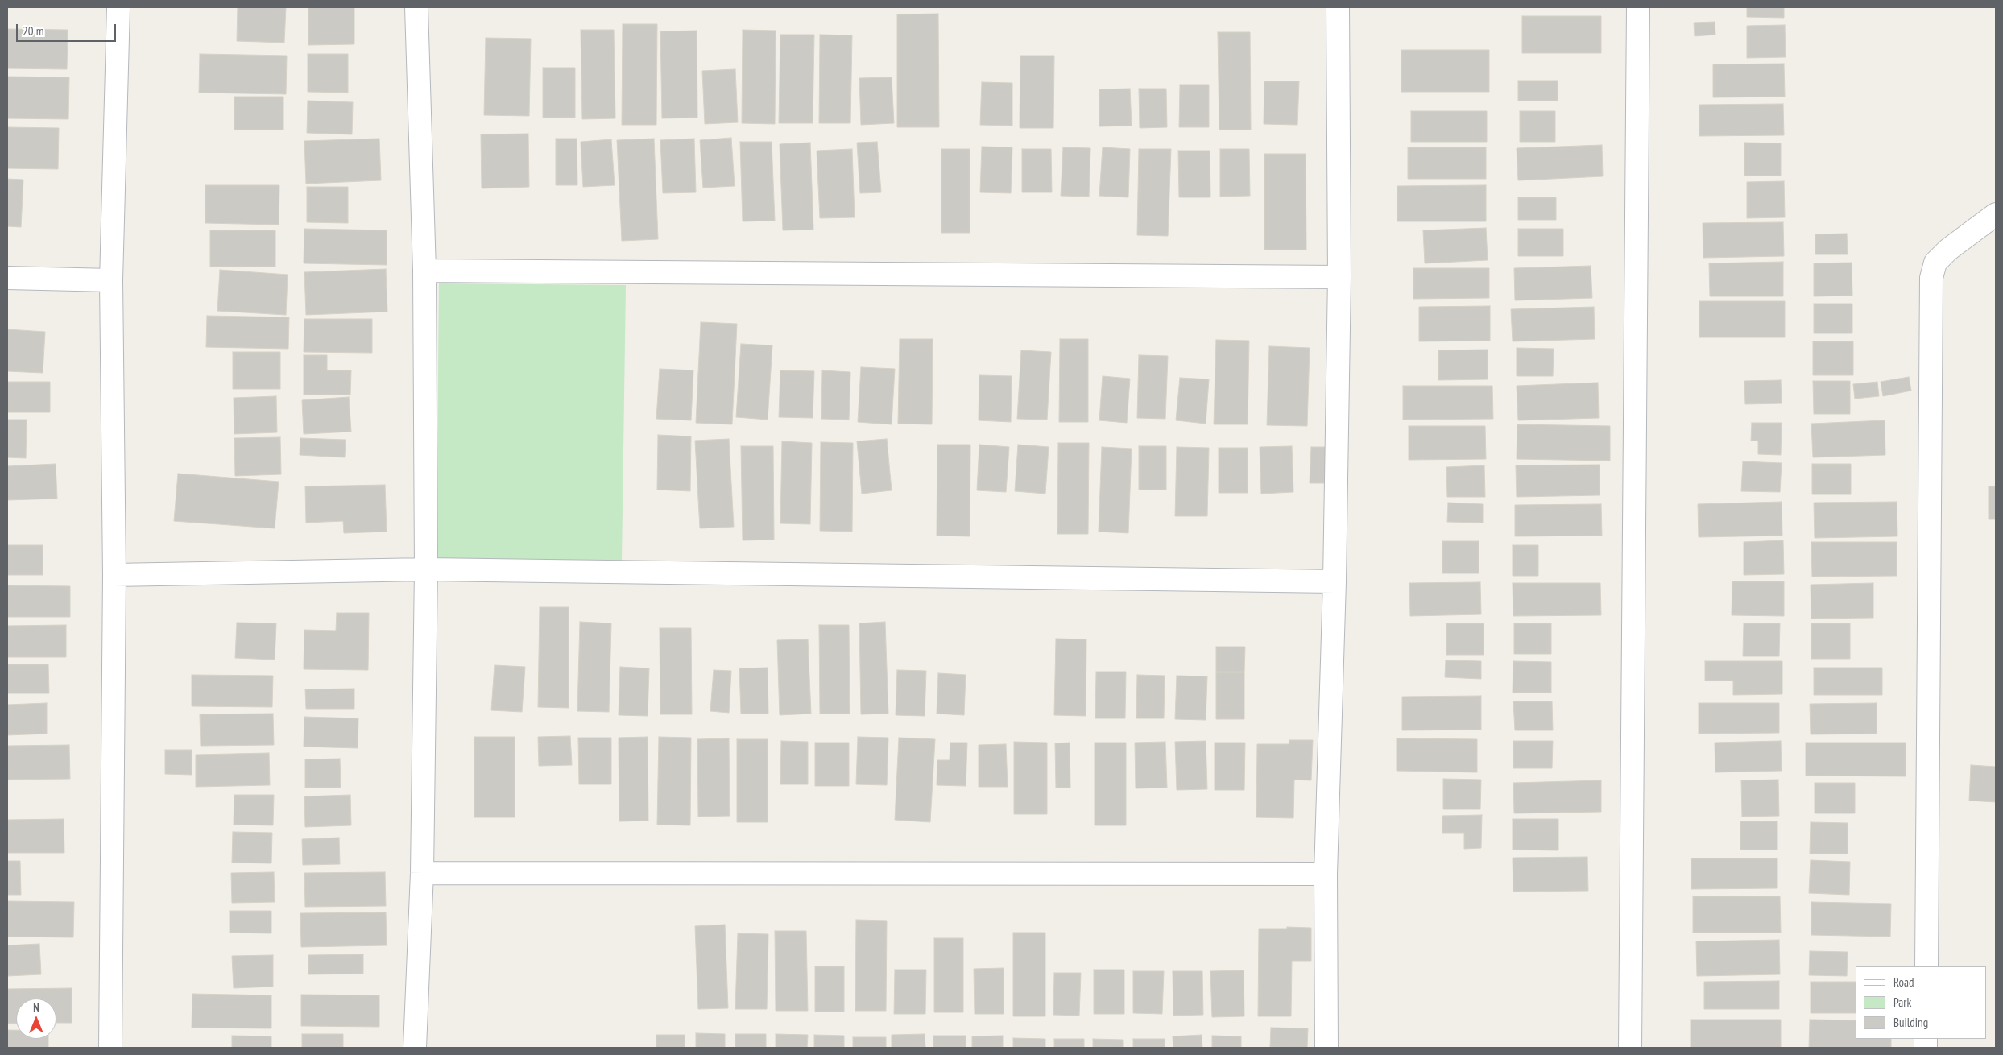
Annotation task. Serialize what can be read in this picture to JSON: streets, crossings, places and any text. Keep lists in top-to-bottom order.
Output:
{
  "legend": ["Road", "Park", "Building"],
  "scale_bar": "20 m",
  "north": "top"
}
